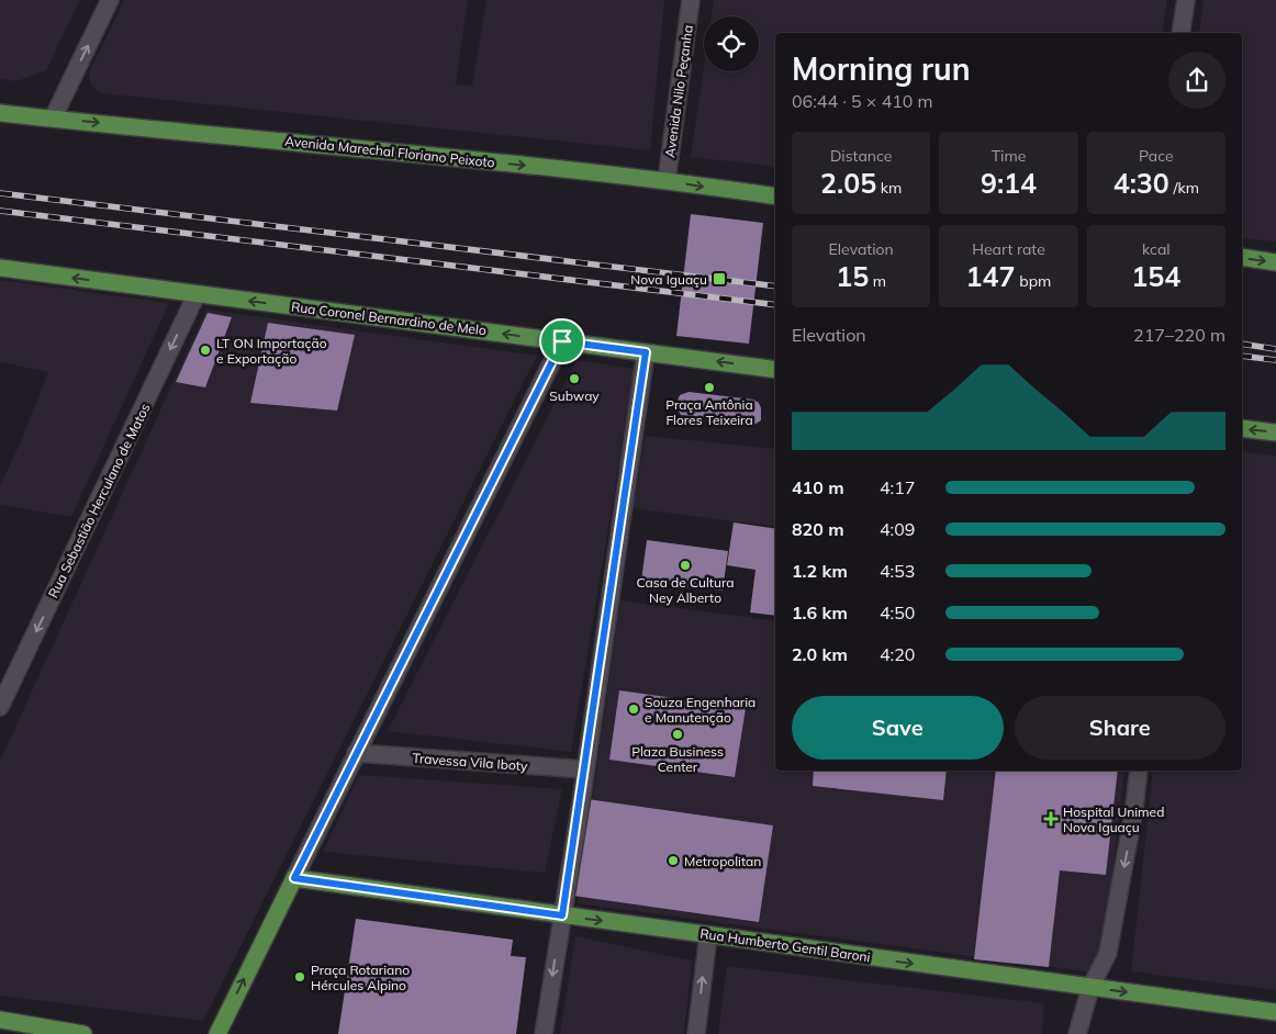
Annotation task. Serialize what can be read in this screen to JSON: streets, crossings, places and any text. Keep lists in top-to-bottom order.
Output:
{
  "streets": {
    "main road": ["Avenida Marechal Floriano Peixoto", "Rua Coronel Bernardino de Melo", "Rua Humberto Gentil Baroni"],
    "street": ["Avenida Nilo Peçanha", "Rua Sebastião Herculano de Matos", "Travessa Vila Iboty"]
  },
  "crossings": [
    ["Avenida Nilo Peçanha", "Avenida Marechal Floriano Peixoto"],
    ["Rua Coronel Bernardino de Melo", "Rua Sebastião Herculano de Matos"]
  ],
  "one_way": [
    "Avenida Marechal Floriano Peixoto",
    "Rua Coronel Bernardino de Melo",
    "Rua Sebastião Herculano de Matos",
    "Rua Humberto Gentil Baroni"
  ],
  "places": {
    "transit": ["Nova Iguaçu"],
    "other": [
      "LT ON Importação e Exportação",
      "Subway",
      "Praça Antônia Flores Teixeira",
      "Casa de Cultura Ney Alberto",
      "Souza Engenharia e Manutenção",
      "Plaza Business Center",
      "Metropolitan",
      "Praça Rotariano Hércules Alpino"
    ],
    "health": ["Hospital Unimed Nova Iguaçu"]
  },
  "page": {
    "heading": ["Morning run", "06:44 · 5 × 410 m"],
    "stats": [
      ["Distance", "2.05 km"],
      ["Time", "9:14"],
      ["Pace", "4:30 /km"],
      ["Elevation", "15 m"],
      ["Heart rate", "147 bpm"],
      ["kcal", "154"]
    ],
    "chart": ["Elevation", "217–220 m"],
    "list": [
      {
        "name": "410 m",
        "note": "4:17"
      },
      {
        "name": "820 m",
        "note": "4:09"
      },
      {
        "name": "1.2 km",
        "note": "4:53"
      },
      {
        "name": "1.6 km",
        "note": "4:50"
      },
      {
        "name": "2.0 km",
        "note": "4:20"
      }
    ],
    "buttons": ["Save", "Share"]
  }
}
